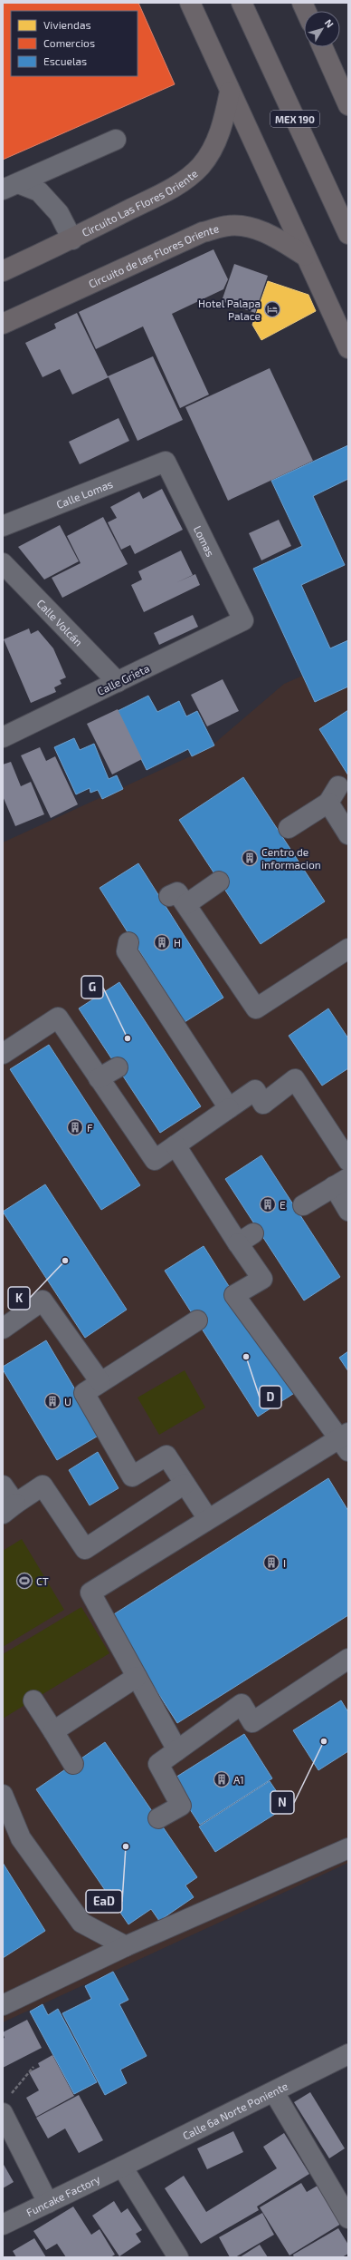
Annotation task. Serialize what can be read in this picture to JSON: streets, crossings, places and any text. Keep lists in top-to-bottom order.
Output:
{
  "streets": {
    "main road": ["MEX 190", "Circuito Las Flores Oriente", "Circuito de las Flores Oriente"],
    "street": [
      "Calle Lomas",
      "Lomas",
      "Calle Volcán",
      "Calle Grieta",
      "Calle 6a Norte Poniente",
      "Funcake Factory"
    ]
  },
  "crossings": [
    ["Calle Lomas", "Lomas"],
    ["Lomas", "Calle Grieta"],
    ["Calle Volcán", "Calle Grieta"],
    ["Calle 6a Norte Poniente", "Funcake Factory"]
  ],
  "places": {
    "hotel": ["Hotel Palapa Palace"],
    "building": [
      "Centro de informacion",
      "H",
      "F",
      "E",
      "U",
      "I",
      "A1"
    ],
    "other": [
      "G",
      "K",
      "D",
      "N",
      "EaD"
    ],
    "sports": ["CT"]
  },
  "legend": ["Viviendas", "Comercios", "Escuelas"],
  "north": "top right"
}
